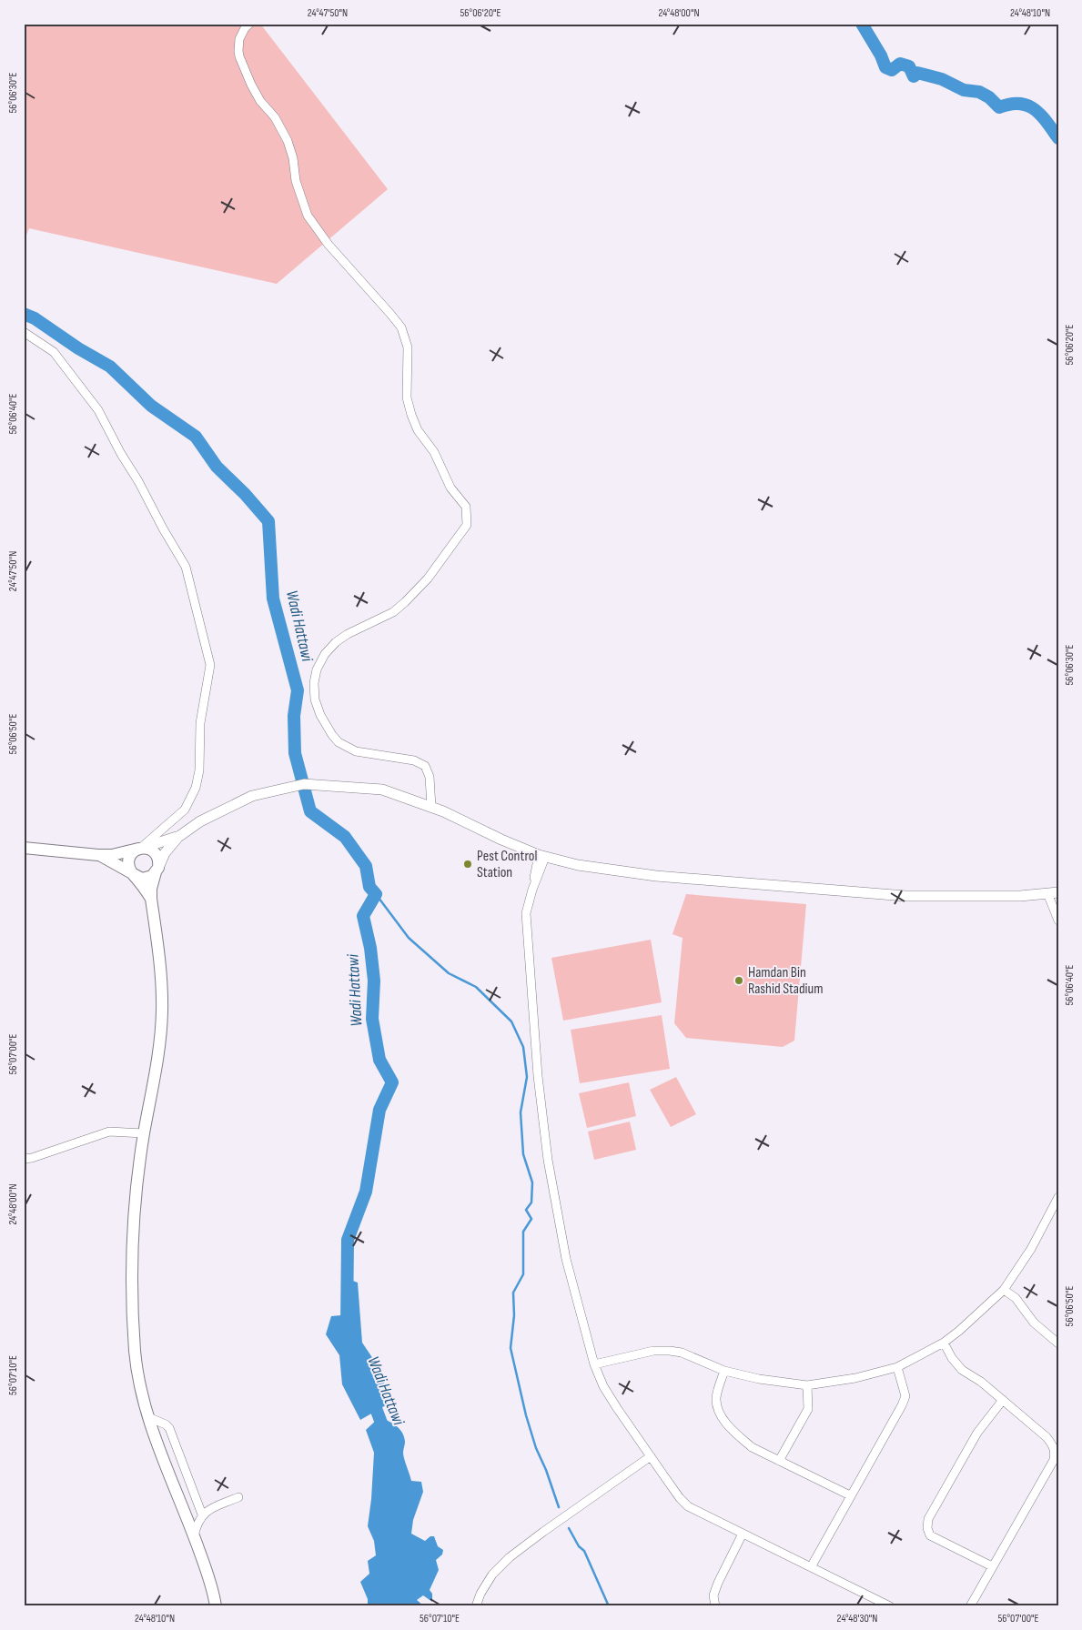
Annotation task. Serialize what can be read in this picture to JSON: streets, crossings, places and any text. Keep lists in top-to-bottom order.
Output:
{
  "water": ["Wadi Hattawi"],
  "places": ["Pest Control Station", "Hamdan Bin Rashid Stadium"],
  "coordinates": [
    "24°47'50\"N",
    "56°06'20\"E",
    "24°48'00\"N",
    "24°48'10\"N",
    "56°06'30\"E",
    "56°06'40\"E",
    "56°06'50\"E",
    "56°07'00\"E",
    "56°07'10\"E",
    "24°48'30\"N"
  ]
}
